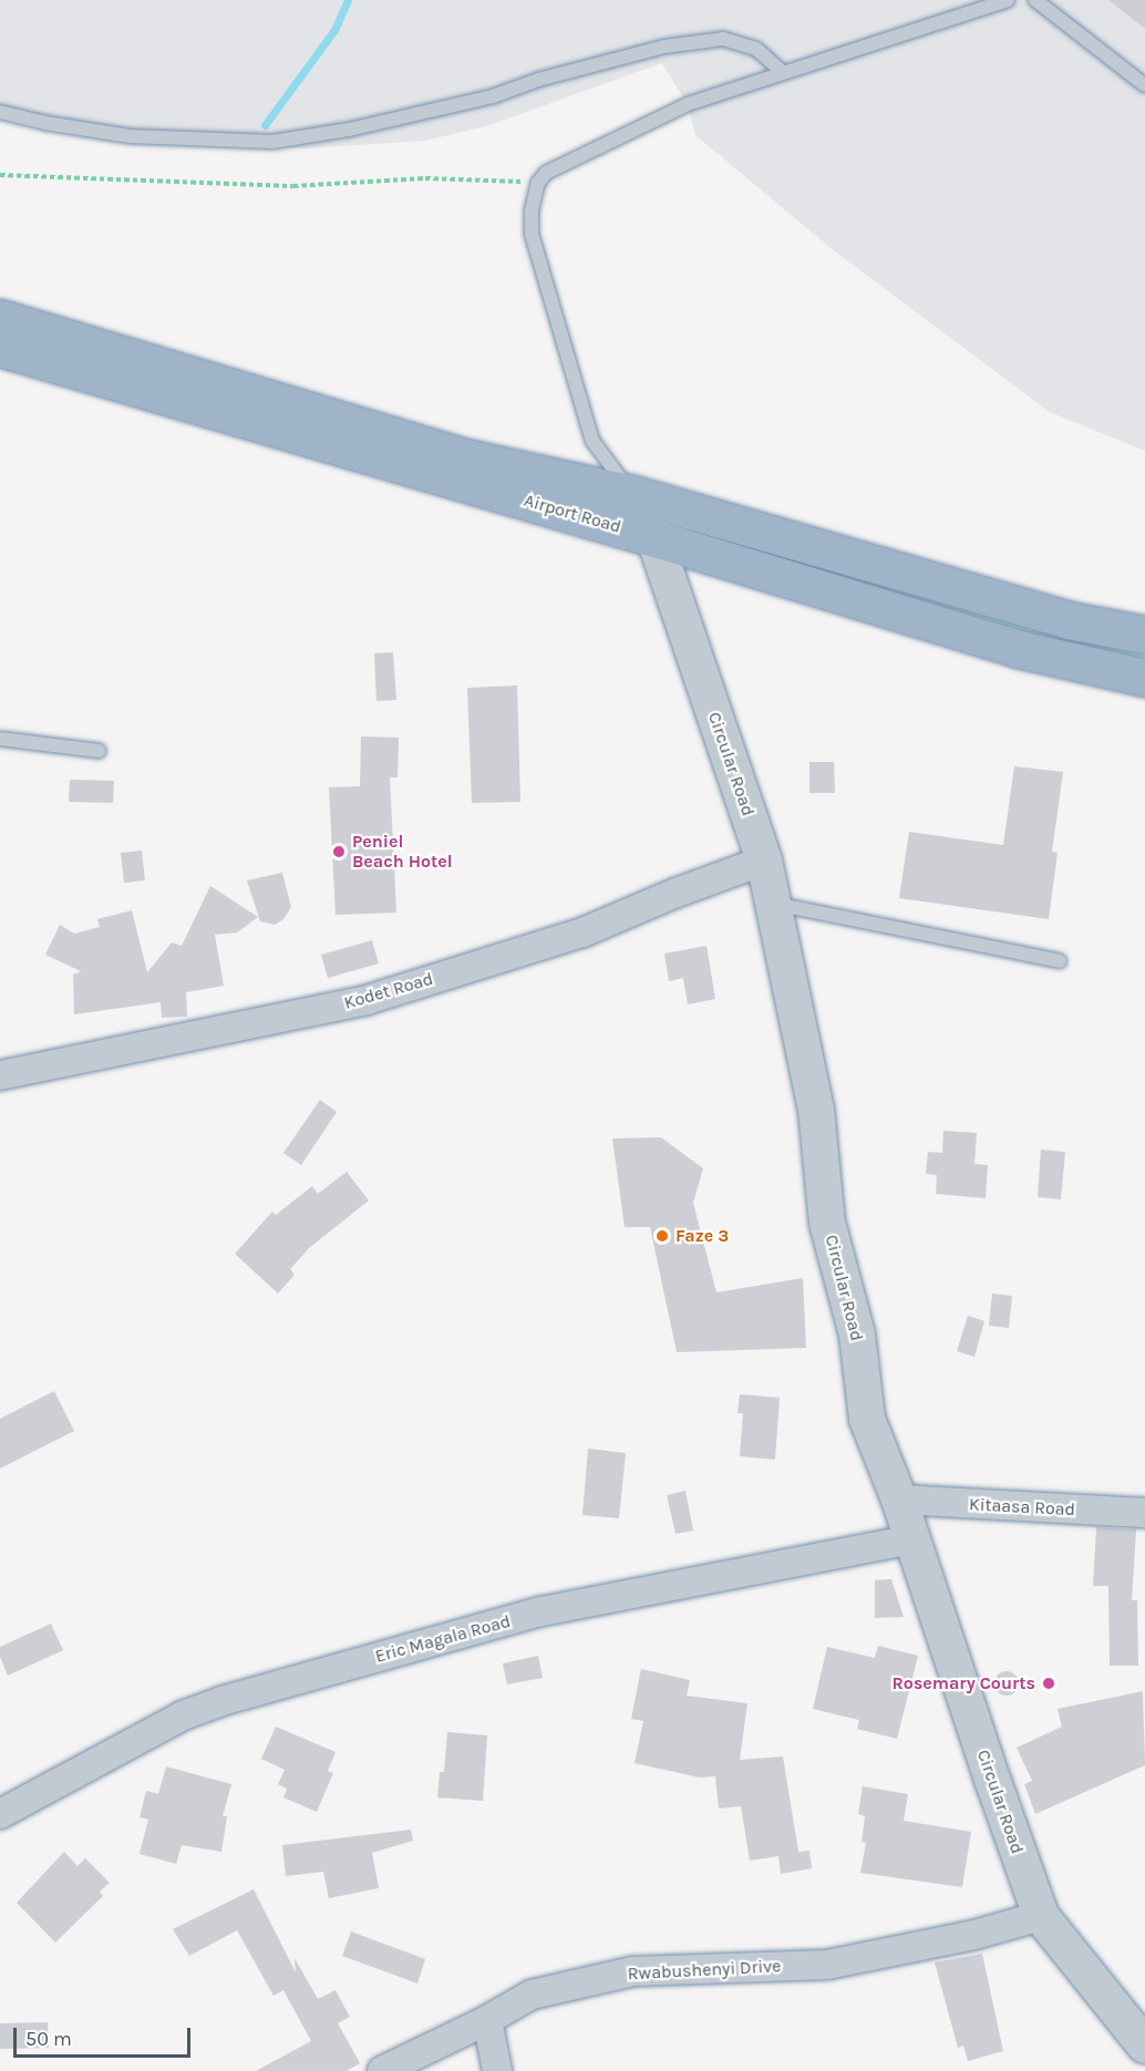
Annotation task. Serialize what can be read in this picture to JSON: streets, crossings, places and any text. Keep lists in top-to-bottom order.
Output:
{
  "streets": {
    "highway": ["Airport Road"],
    "street": [
      "Circular Road",
      "Kodet Road",
      "Kitaasa Road",
      "Eric Magala Road",
      "Rwabushenyi Drive"
    ]
  },
  "crossings": [
    ["Airport Road", "Circular Road"],
    ["Circular Road", "Kodet Road"],
    ["Circular Road", "Kitaasa Road"],
    ["Circular Road", "Eric Magala Road"],
    ["Circular Road", "Rwabushenyi Drive"]
  ],
  "places": ["Peniel Beach Hotel", "Faze 3", "Rosemary Courts"],
  "scale_bar": "50 m"
}
